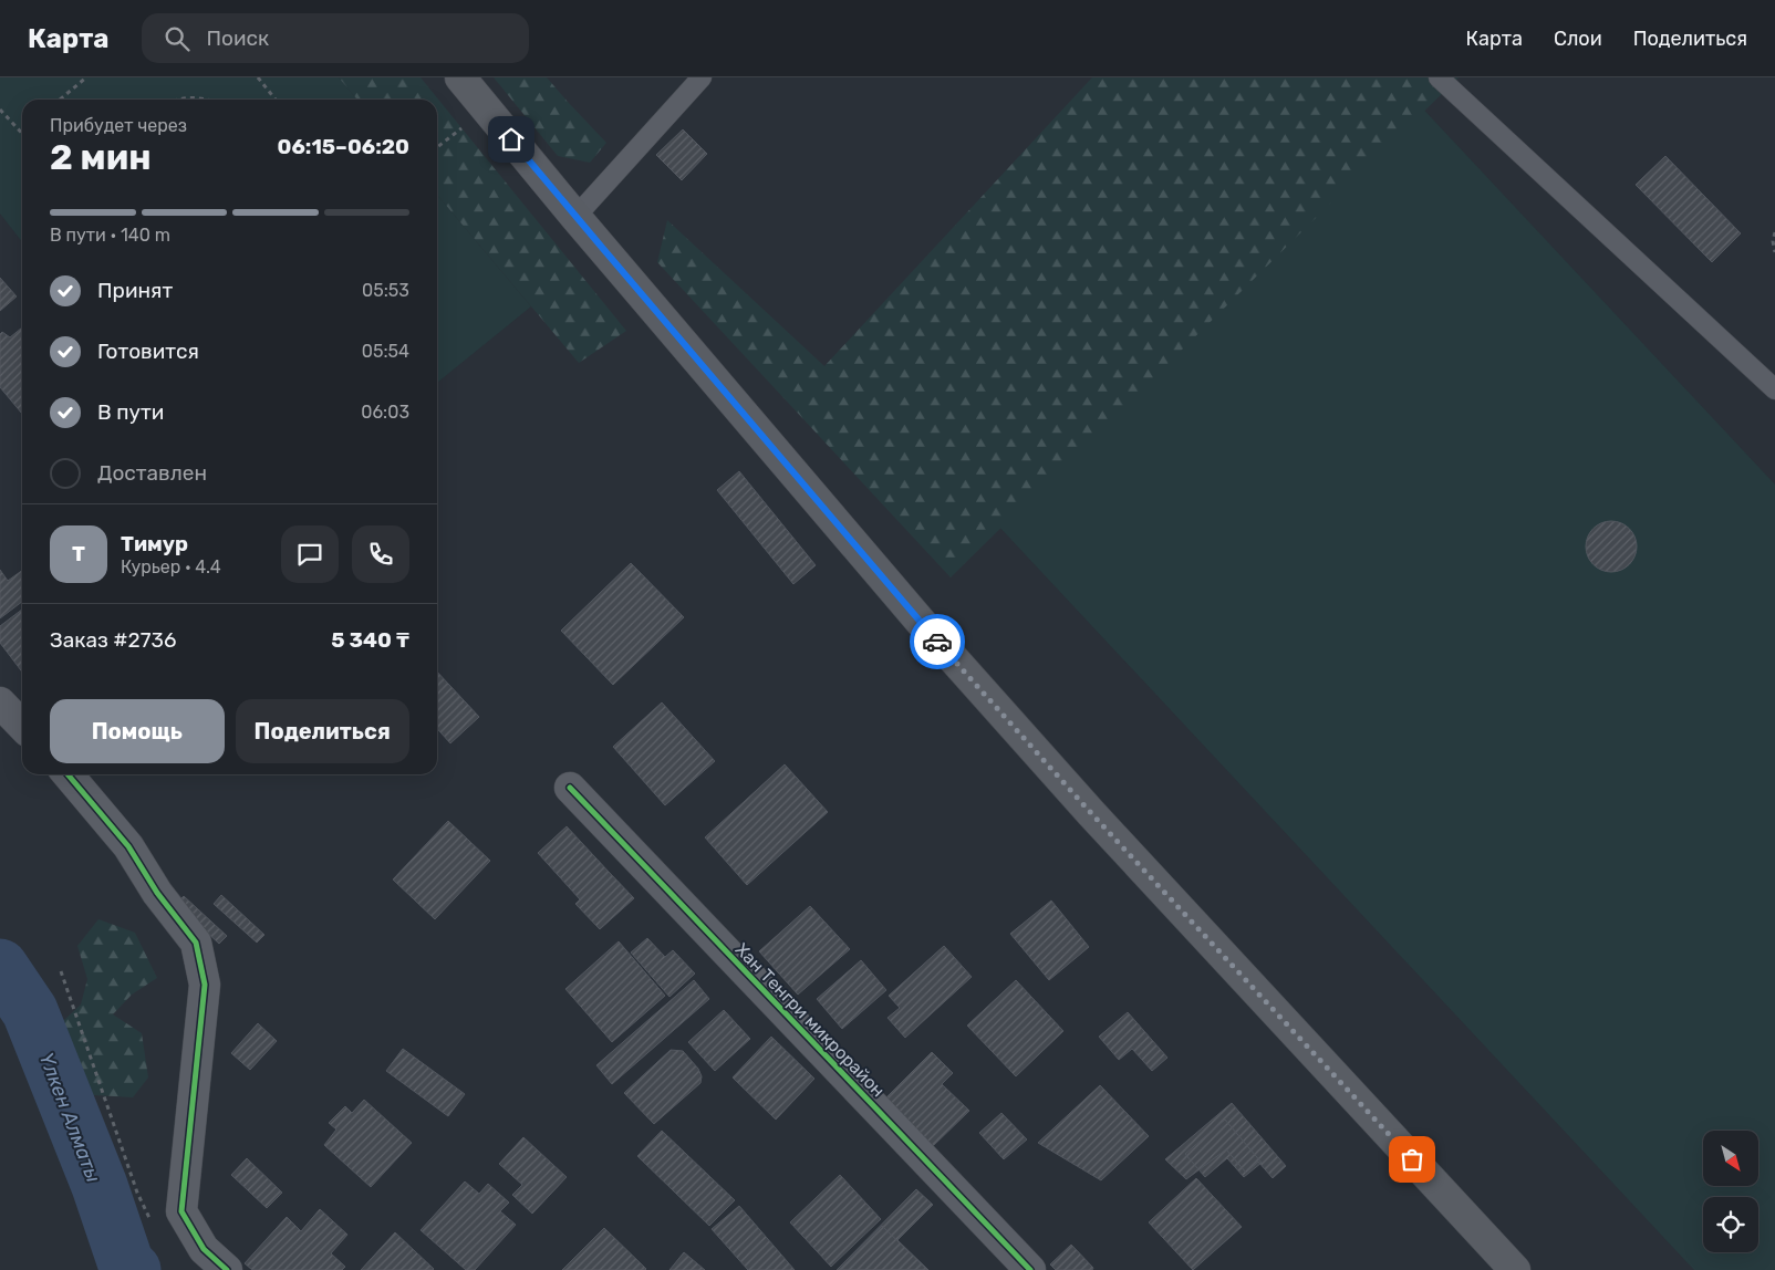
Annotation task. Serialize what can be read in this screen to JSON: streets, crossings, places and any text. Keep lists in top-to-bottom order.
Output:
{
  "streets": {
    "street": ["Хан Тенгри микрорайон"]
  },
  "water": ["Үлкен Алматы"],
  "north": "bottom right",
  "page": {
    "header": "Карта",
    "search": "Поиск",
    "nav": ["Карта", "Слои", "Поделиться"],
    "heading": ["2 мин", "Прибудет через", "06:15–06:20"],
    "panel": [
      "Тимур",
      "Курьер · 4.4",
      "Заказ #2736",
      "5 340 ₸"
    ],
    "bar": "В пути · 140 m",
    "list": [
      ["Принят", "05:53"],
      ["Готовится", "05:54"],
      ["В пути", "06:03"],
      "Доставлен"
    ],
    "round": "Т",
    "buttons": ["Помощь", "Поделиться"]
  }
}
